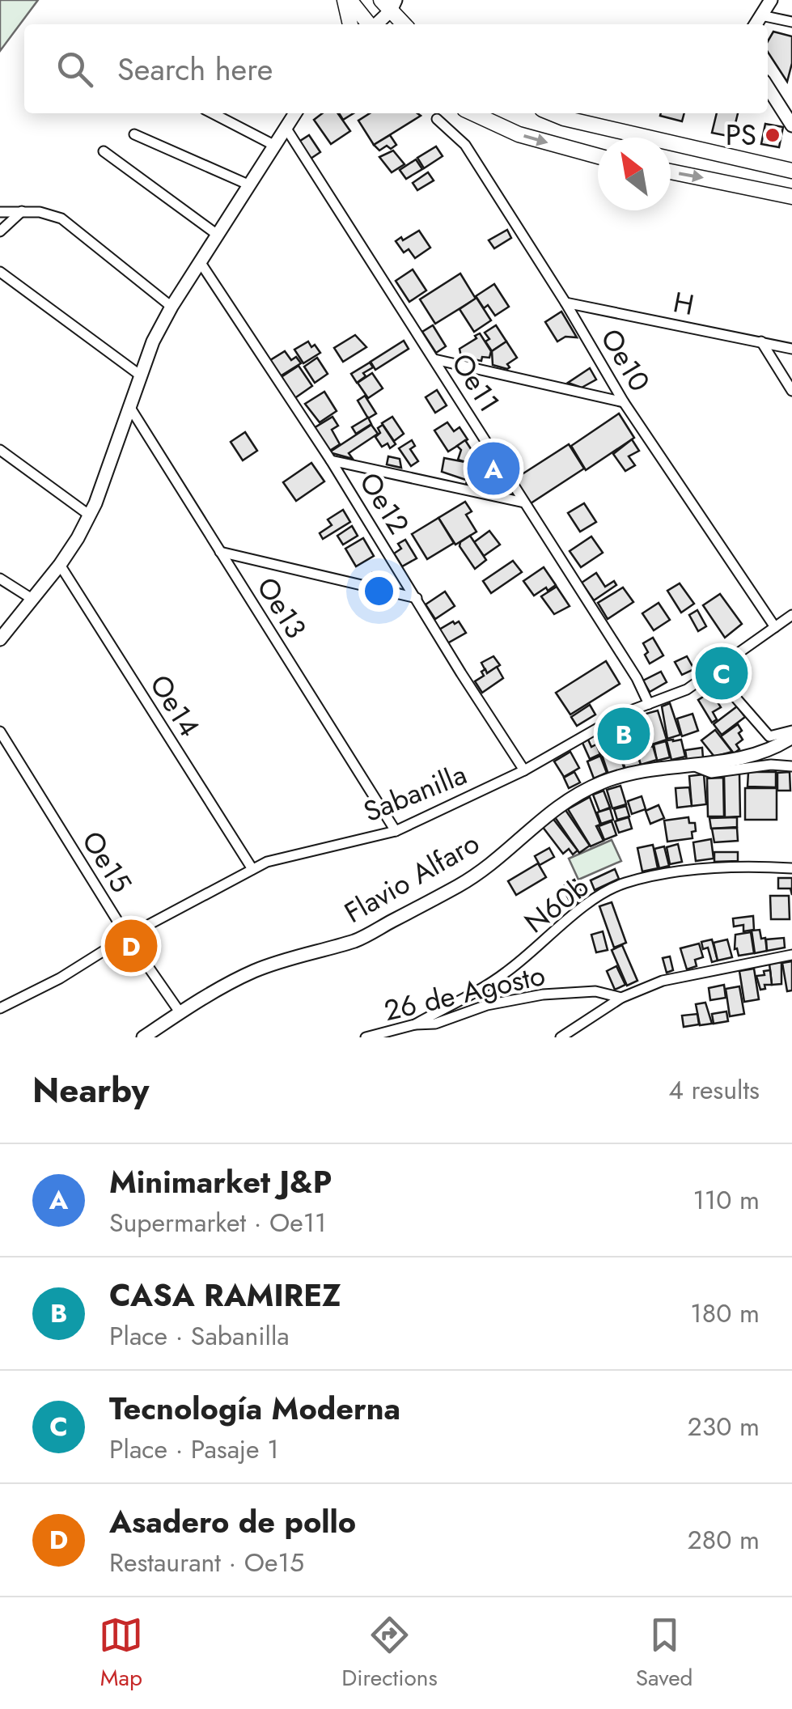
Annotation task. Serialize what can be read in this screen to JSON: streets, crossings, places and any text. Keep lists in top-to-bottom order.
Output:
{
  "streets": {
    "street": [
      "H",
      "Oe10",
      "Oe11",
      "Oe12",
      "Oe13",
      "Oe14",
      "Sabanilla",
      "Oe15",
      "Flavio Alfaro",
      "N60b",
      "26 de Agosto"
    ]
  },
  "crossings": [
    ["H", "Oe10"],
    ["Oe10", "Sabanilla"],
    ["Oe11", "Sabanilla"],
    ["Oe12", "Sabanilla"],
    ["Oe13", "Sabanilla"],
    ["Oe14", "Sabanilla"],
    ["Sabanilla", "Oe15"],
    ["Oe15", "Flavio Alfaro"],
    ["N60b", "26 de Agosto"]
  ],
  "places": ["PS"],
  "north": "top left",
  "page": {
    "search": "Search here",
    "pins": [
      "A",
      "C",
      "B",
      "D"
    ],
    "heading": ["Nearby", "4 results"],
    "list": [
      {
        "mark": "A",
        "name": "Minimarket J&P",
        "note": "Supermarket · Oe11",
        "value": "110 m"
      },
      {
        "mark": "B",
        "name": "CASA RAMIREZ",
        "note": "Place · Sabanilla",
        "value": "180 m"
      },
      {
        "mark": "C",
        "name": "Tecnología Moderna",
        "note": "Place · Pasaje 1",
        "value": "230 m"
      },
      {
        "mark": "D",
        "name": "Asadero de pollo",
        "note": "Restaurant · Oe15",
        "value": "280 m"
      }
    ],
    "nav": ["Map", "Directions", "Saved"]
  }
}
